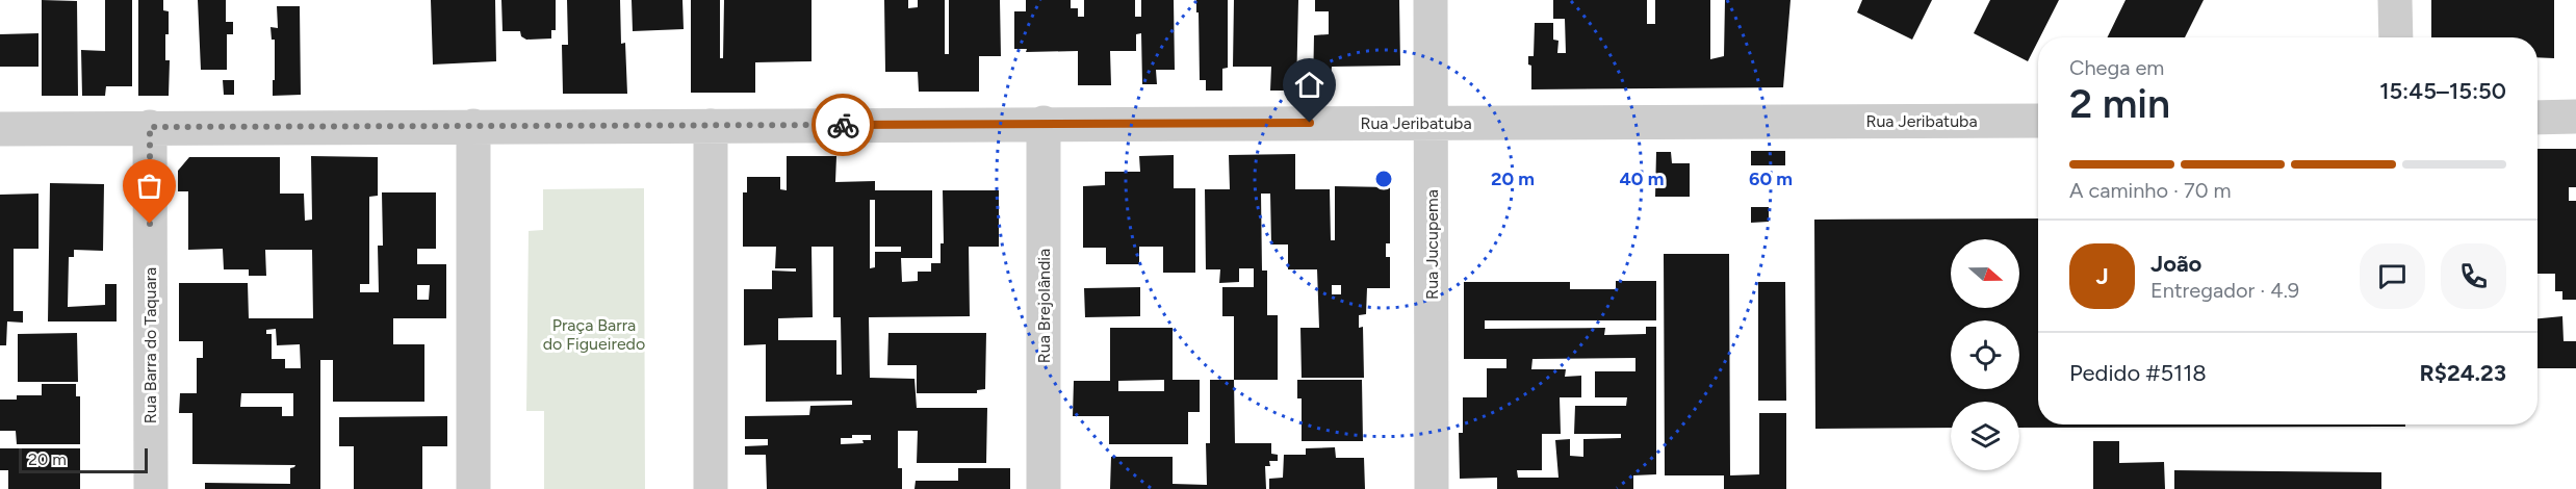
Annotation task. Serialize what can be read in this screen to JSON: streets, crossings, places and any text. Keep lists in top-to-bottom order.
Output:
{
  "streets": {
    "street": [
      "Rua Jeribatuba",
      "Rua Jucupema",
      "Rua Brejolândia",
      "Rua Barra do Taquara"
    ]
  },
  "crossings": [
    ["Rua Jeribatuba", "Rua Jucupema"],
    ["Rua Jeribatuba", "Rua Brejolândia"],
    ["Rua Jeribatuba", "Rua Barra do Taquara"]
  ],
  "parks": ["Praça Barra do Figueiredo"],
  "scale_bar": "20 m",
  "north": "right",
  "page": {
    "heading": ["2 min", "Chega em", "15:45–15:50"],
    "panel": [
      "João",
      "Entregador · 4.9",
      "Pedido #5118",
      "R$24.23"
    ],
    "bar": "A caminho · 70 m",
    "round": "J",
    "scale": "20 m"
  },
  "rings": ["20 m", "40 m", "60 m"]
}
